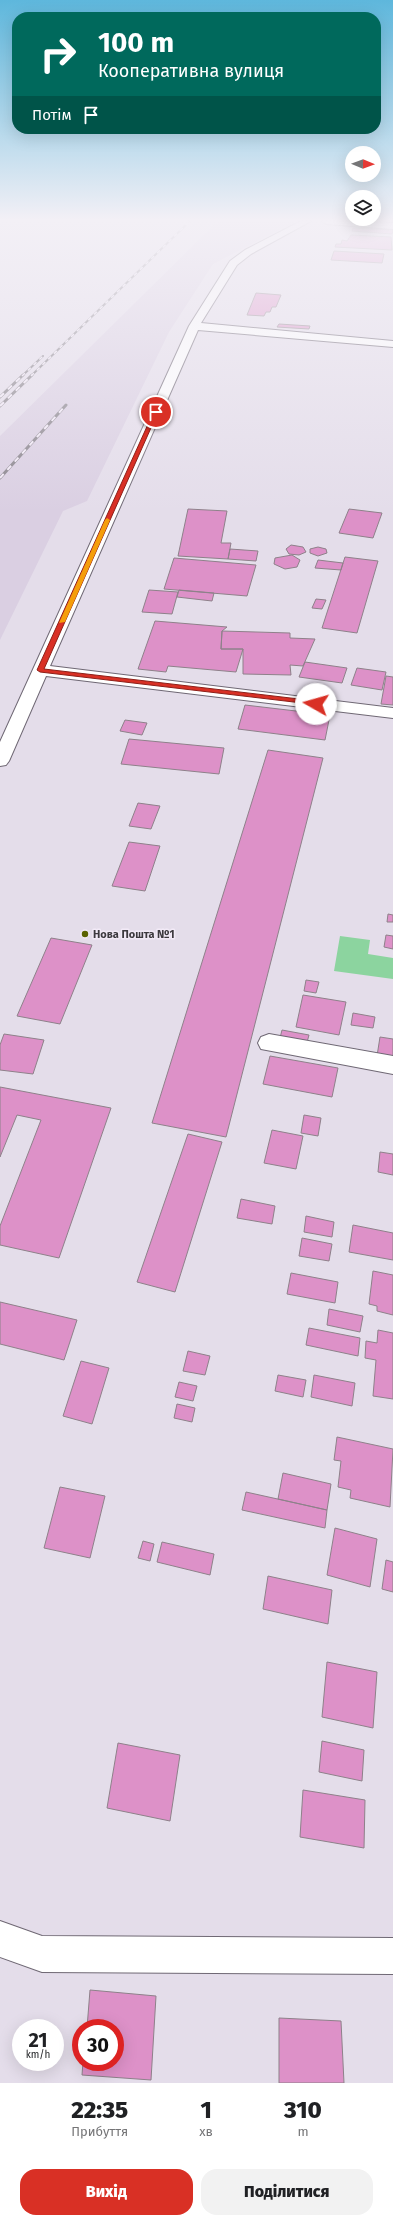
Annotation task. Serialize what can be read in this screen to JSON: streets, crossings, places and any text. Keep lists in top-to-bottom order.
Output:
{
  "places": ["Нова Пошта №1"],
  "north": "right",
  "page": {
    "turn": ["100 m", "Кооперативна вулиця"],
    "then": "Потім",
    "speed": "21 km/h",
    "limit": "30",
    "eta": [
      "22:35",
      "Прибуття",
      "1",
      "хв",
      "310",
      "m"
    ],
    "buttons": ["Вихід", "Поділитися"]
  }
}
